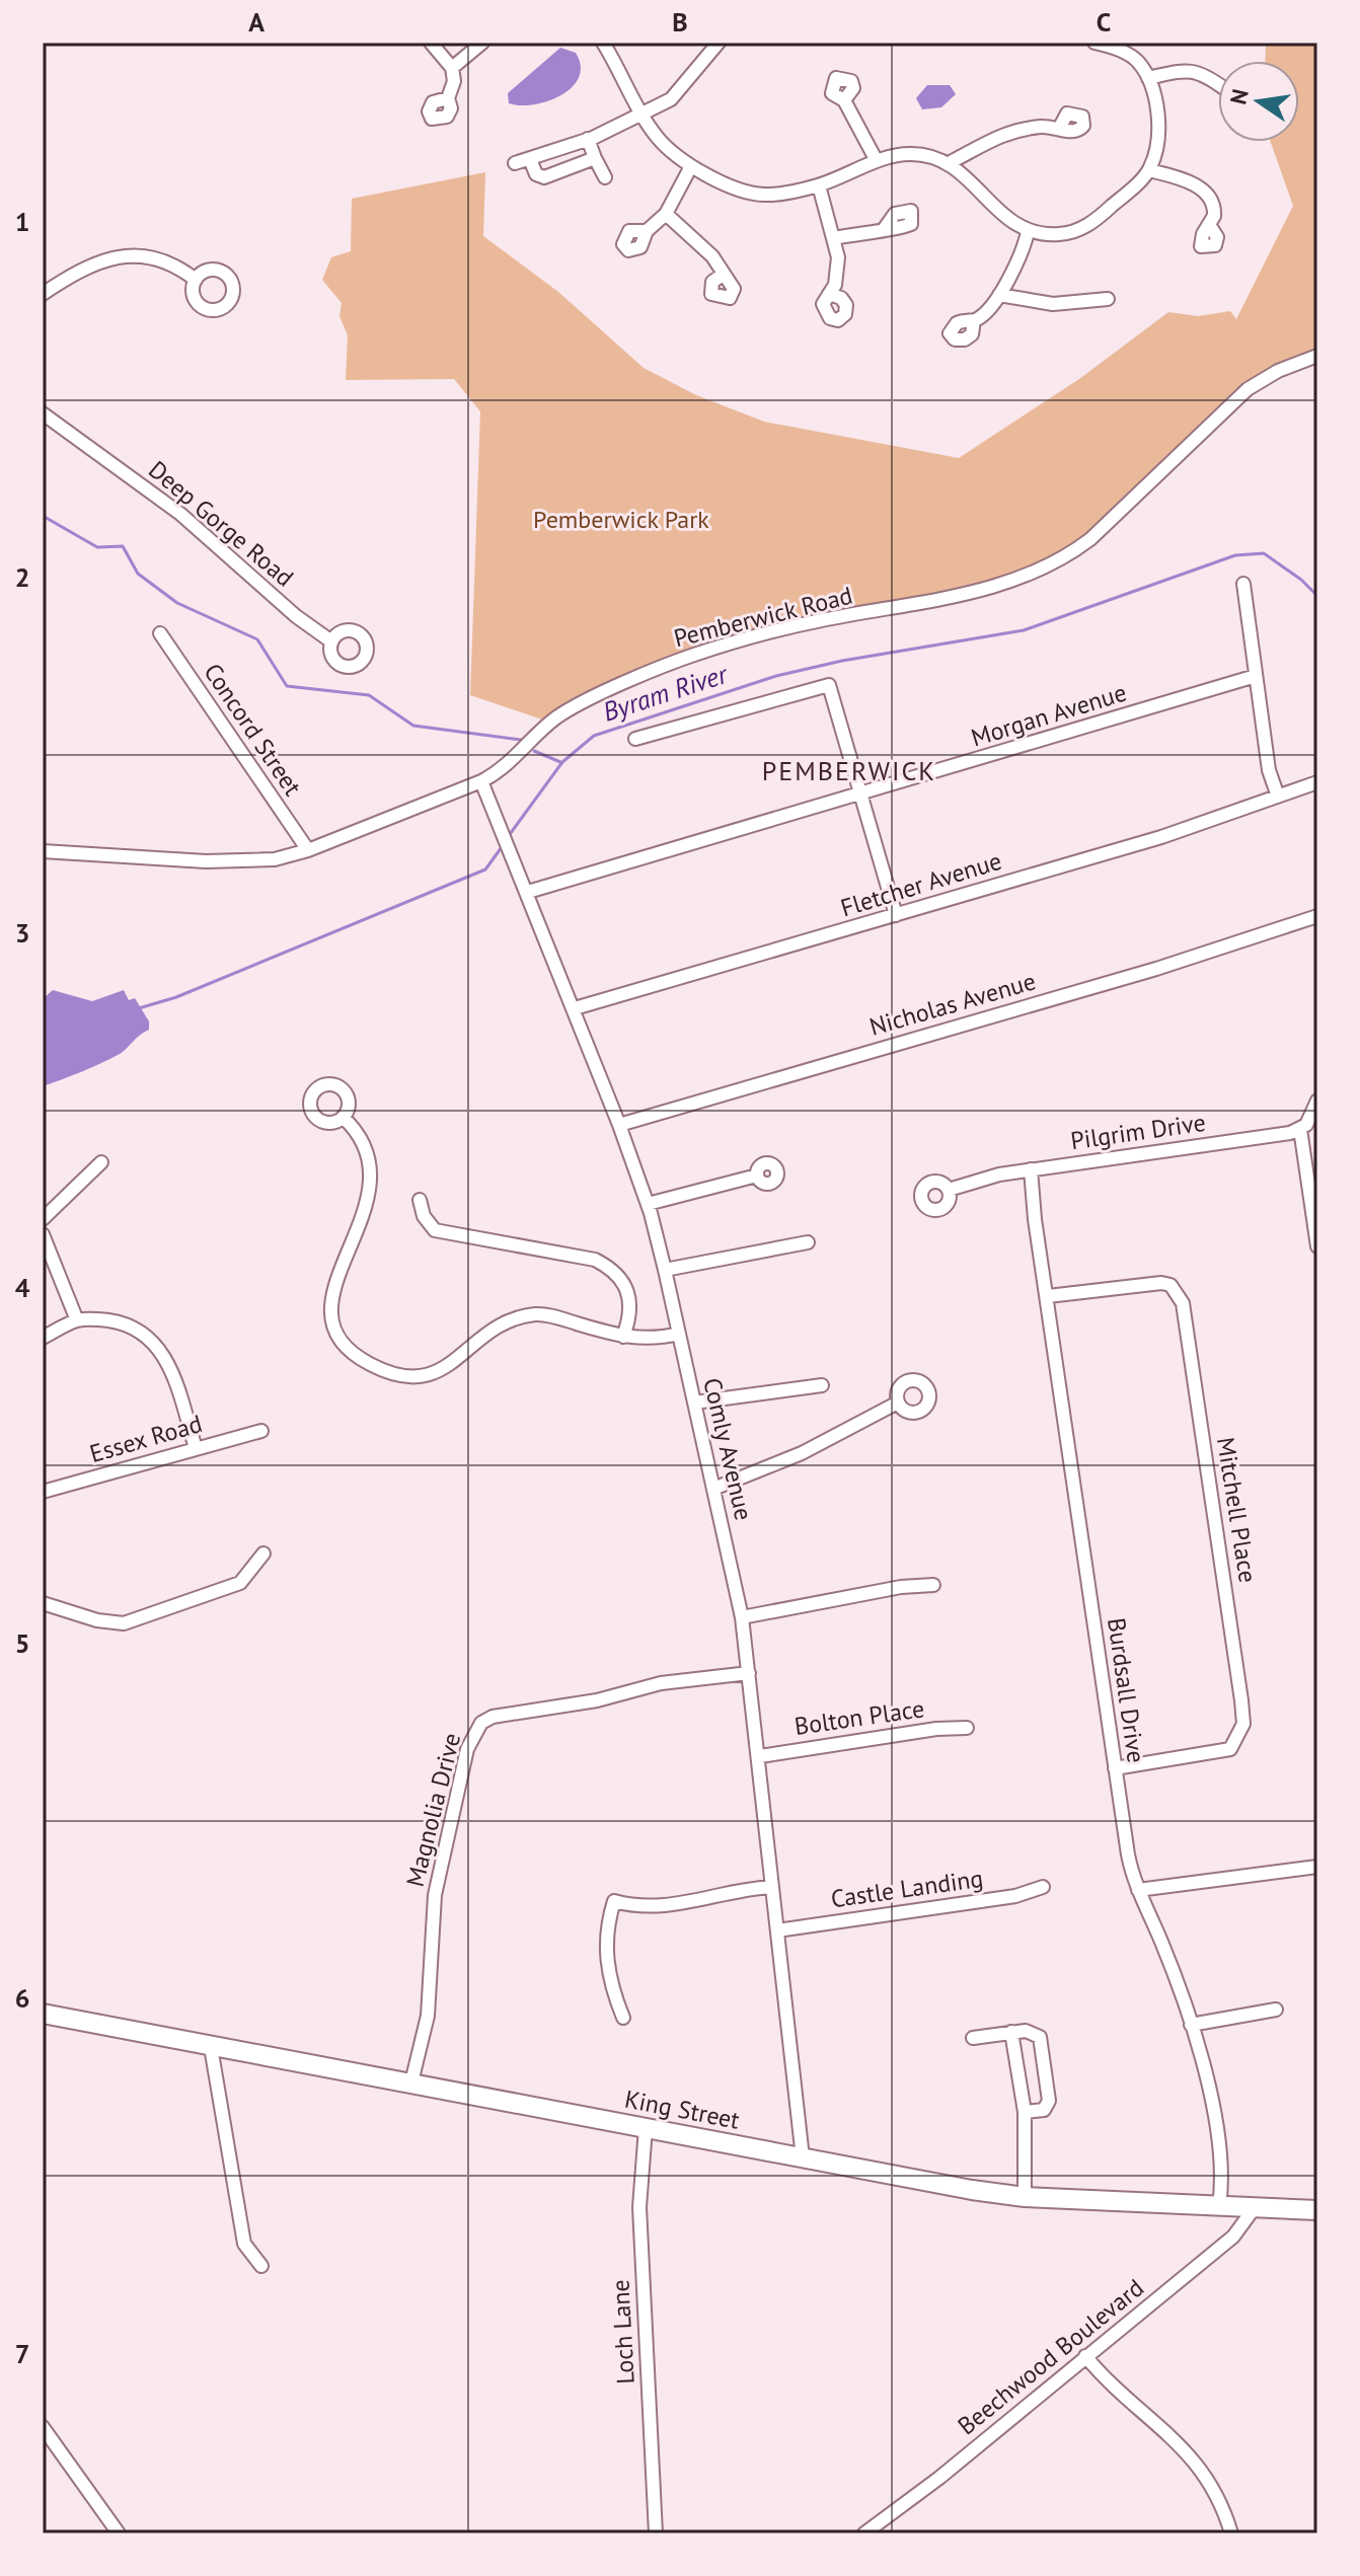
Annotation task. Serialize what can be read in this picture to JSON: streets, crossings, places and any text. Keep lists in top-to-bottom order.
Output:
{
  "streets": {
    "main road": ["King Street"],
    "street": [
      "Deep Gorge Road",
      "Pemberwick Road",
      "Morgan Avenue",
      "Concord Street",
      "Fletcher Avenue",
      "Nicholas Avenue",
      "Pilgrim Drive",
      "Essex Road",
      "Comly Avenue",
      "Mitchell Place",
      "Burdsall Drive",
      "Bolton Place",
      "Magnolia Drive",
      "Castle Landing",
      "Loch Lane",
      "Beechwood Boulevard"
    ]
  },
  "crossings": [
    ["Pemberwick Road", "Concord Street"],
    ["Pemberwick Road", "Comly Avenue"],
    ["Morgan Avenue", "Comly Avenue"],
    ["Fletcher Avenue", "Comly Avenue"],
    ["Nicholas Avenue", "Comly Avenue"],
    ["Pilgrim Drive", "Burdsall Drive"],
    ["Comly Avenue", "Bolton Place"],
    ["Comly Avenue", "Magnolia Drive"],
    ["Comly Avenue", "Castle Landing"],
    ["Comly Avenue", "King Street"],
    ["Mitchell Place", "Burdsall Drive"],
    ["Burdsall Drive", "King Street"],
    ["Magnolia Drive", "King Street"],
    ["King Street", "Loch Lane"],
    ["King Street", "Beechwood Boulevard"]
  ],
  "districts": ["PEMBERWICK"],
  "water": ["Byram River"],
  "parks": ["Pemberwick Park"],
  "north": "left",
  "grid": {
    "columns": ["A", "B", "C"],
    "rows": [
      "1",
      "2",
      "3",
      "4",
      "5",
      "6",
      "7"
    ]
  }
}
